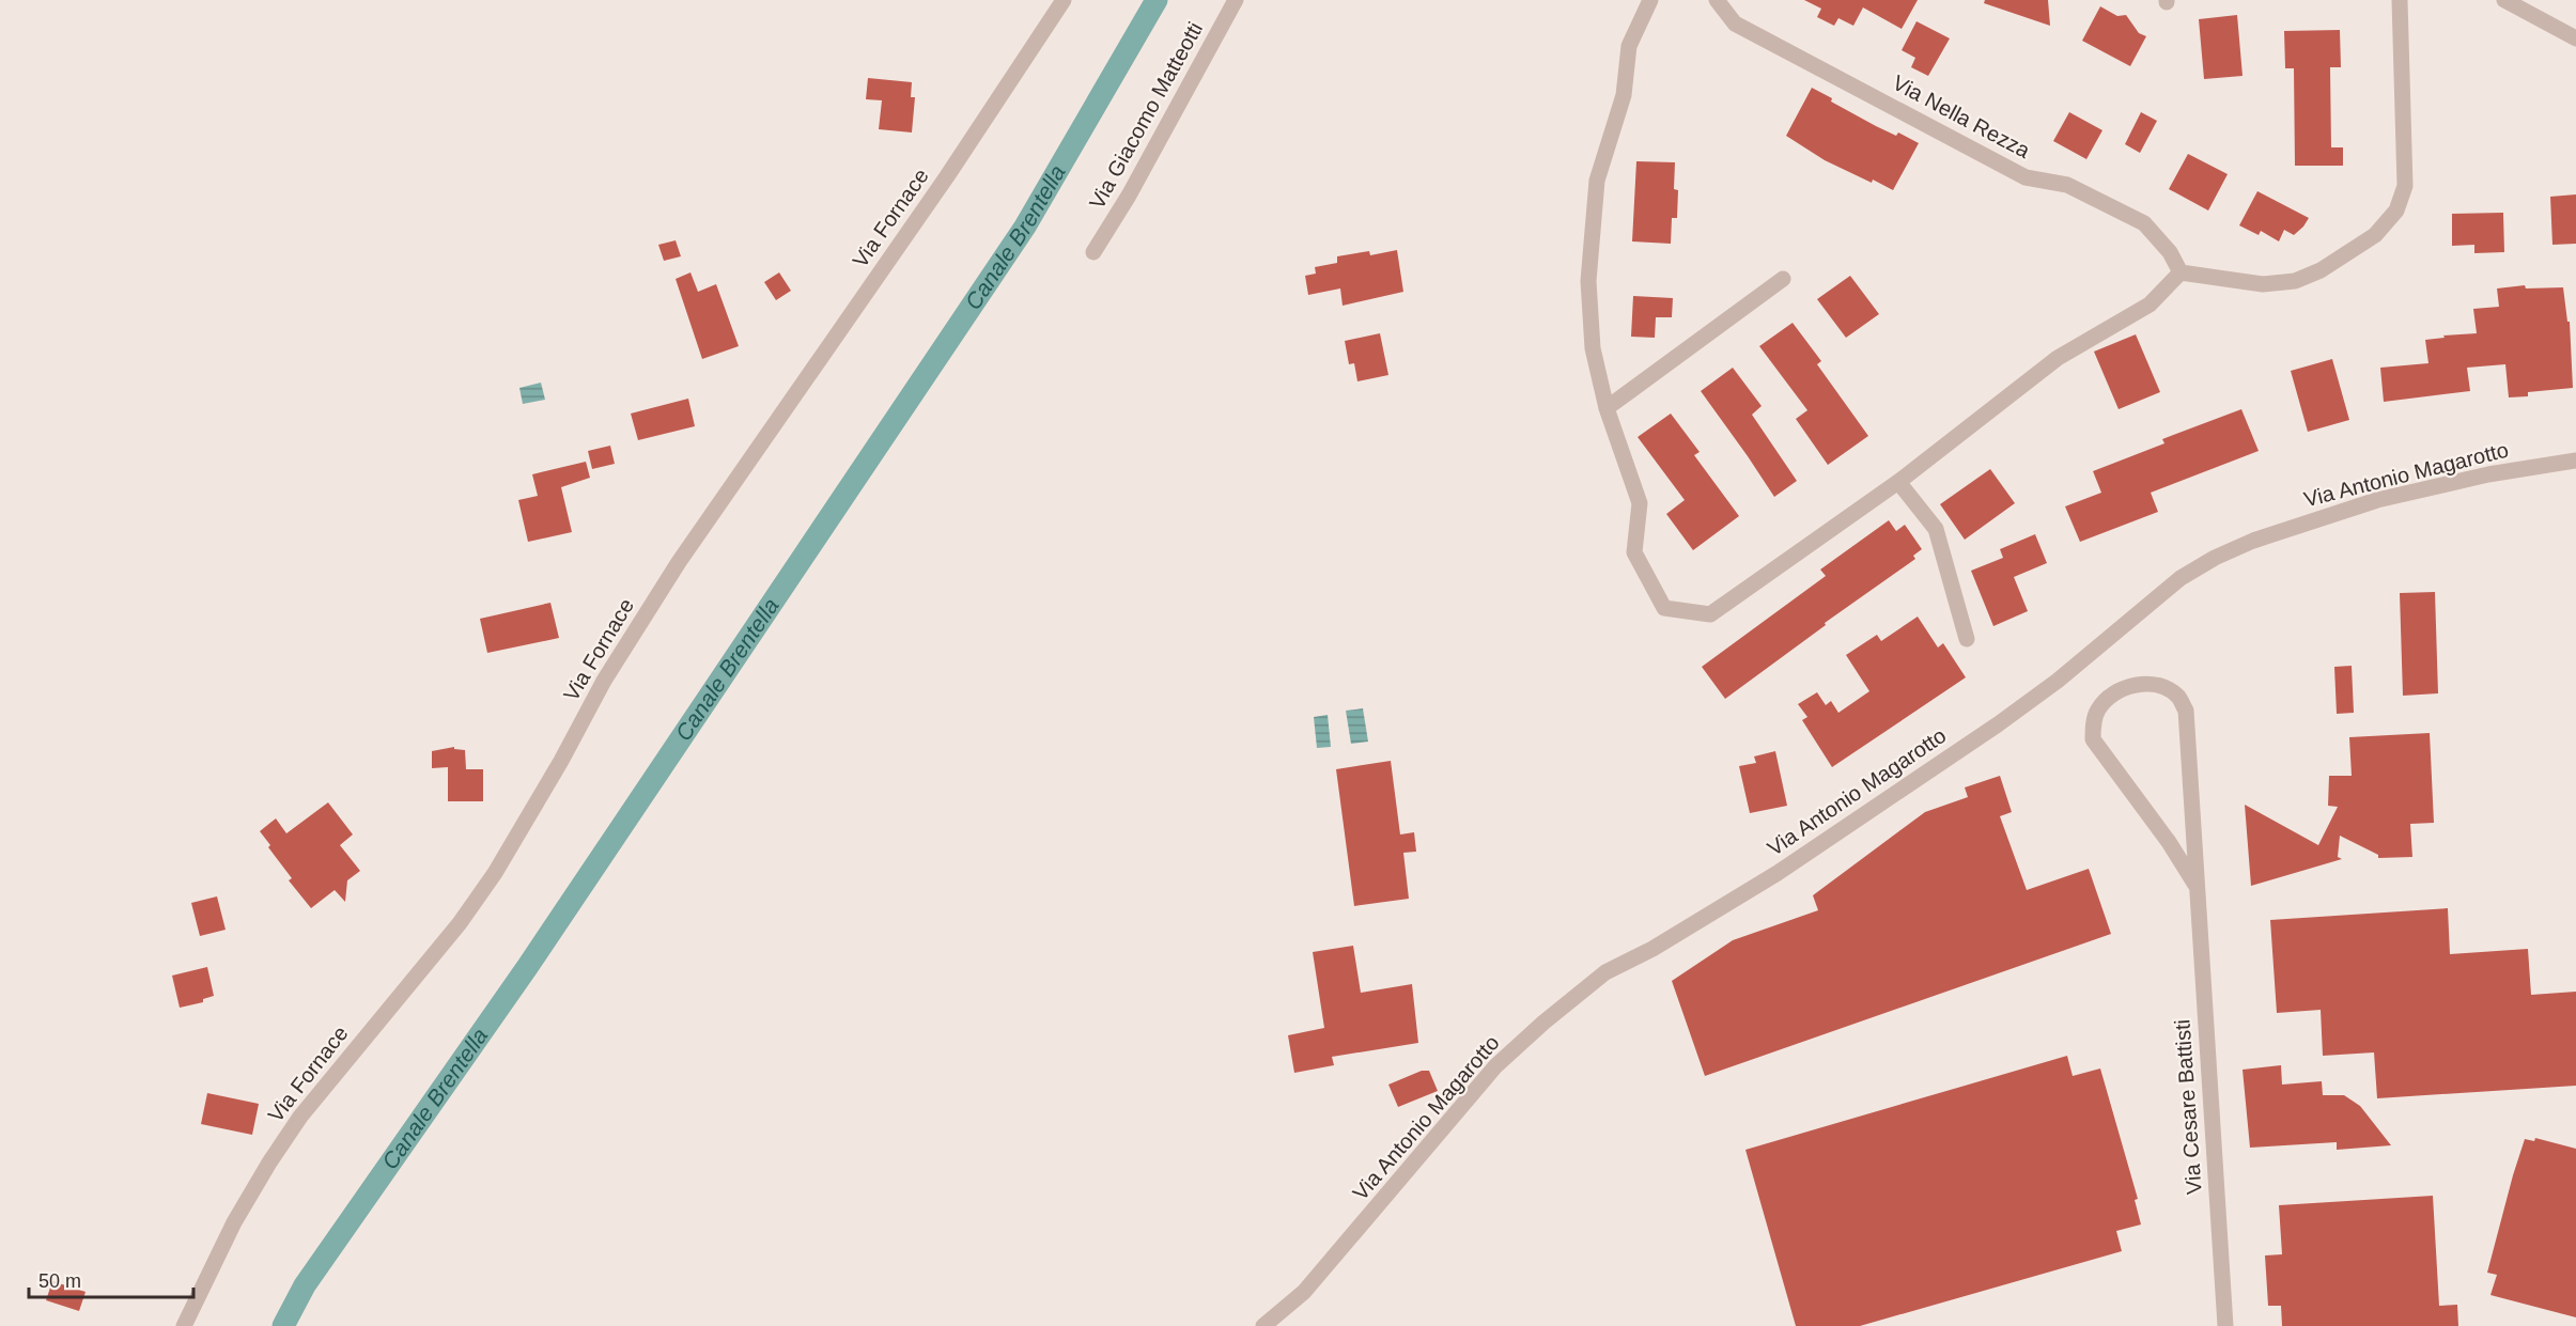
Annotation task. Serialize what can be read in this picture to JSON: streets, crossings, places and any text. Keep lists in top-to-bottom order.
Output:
{
  "streets": {
    "street": [
      "Via Giacomo Matteotti",
      "Via Nella Rezza",
      "Via Fornace",
      "Via Antonio Magarotto",
      "Via Cesare Battisti"
    ]
  },
  "water": ["Canale Brentella"],
  "scale_bar": "50 m"
}
